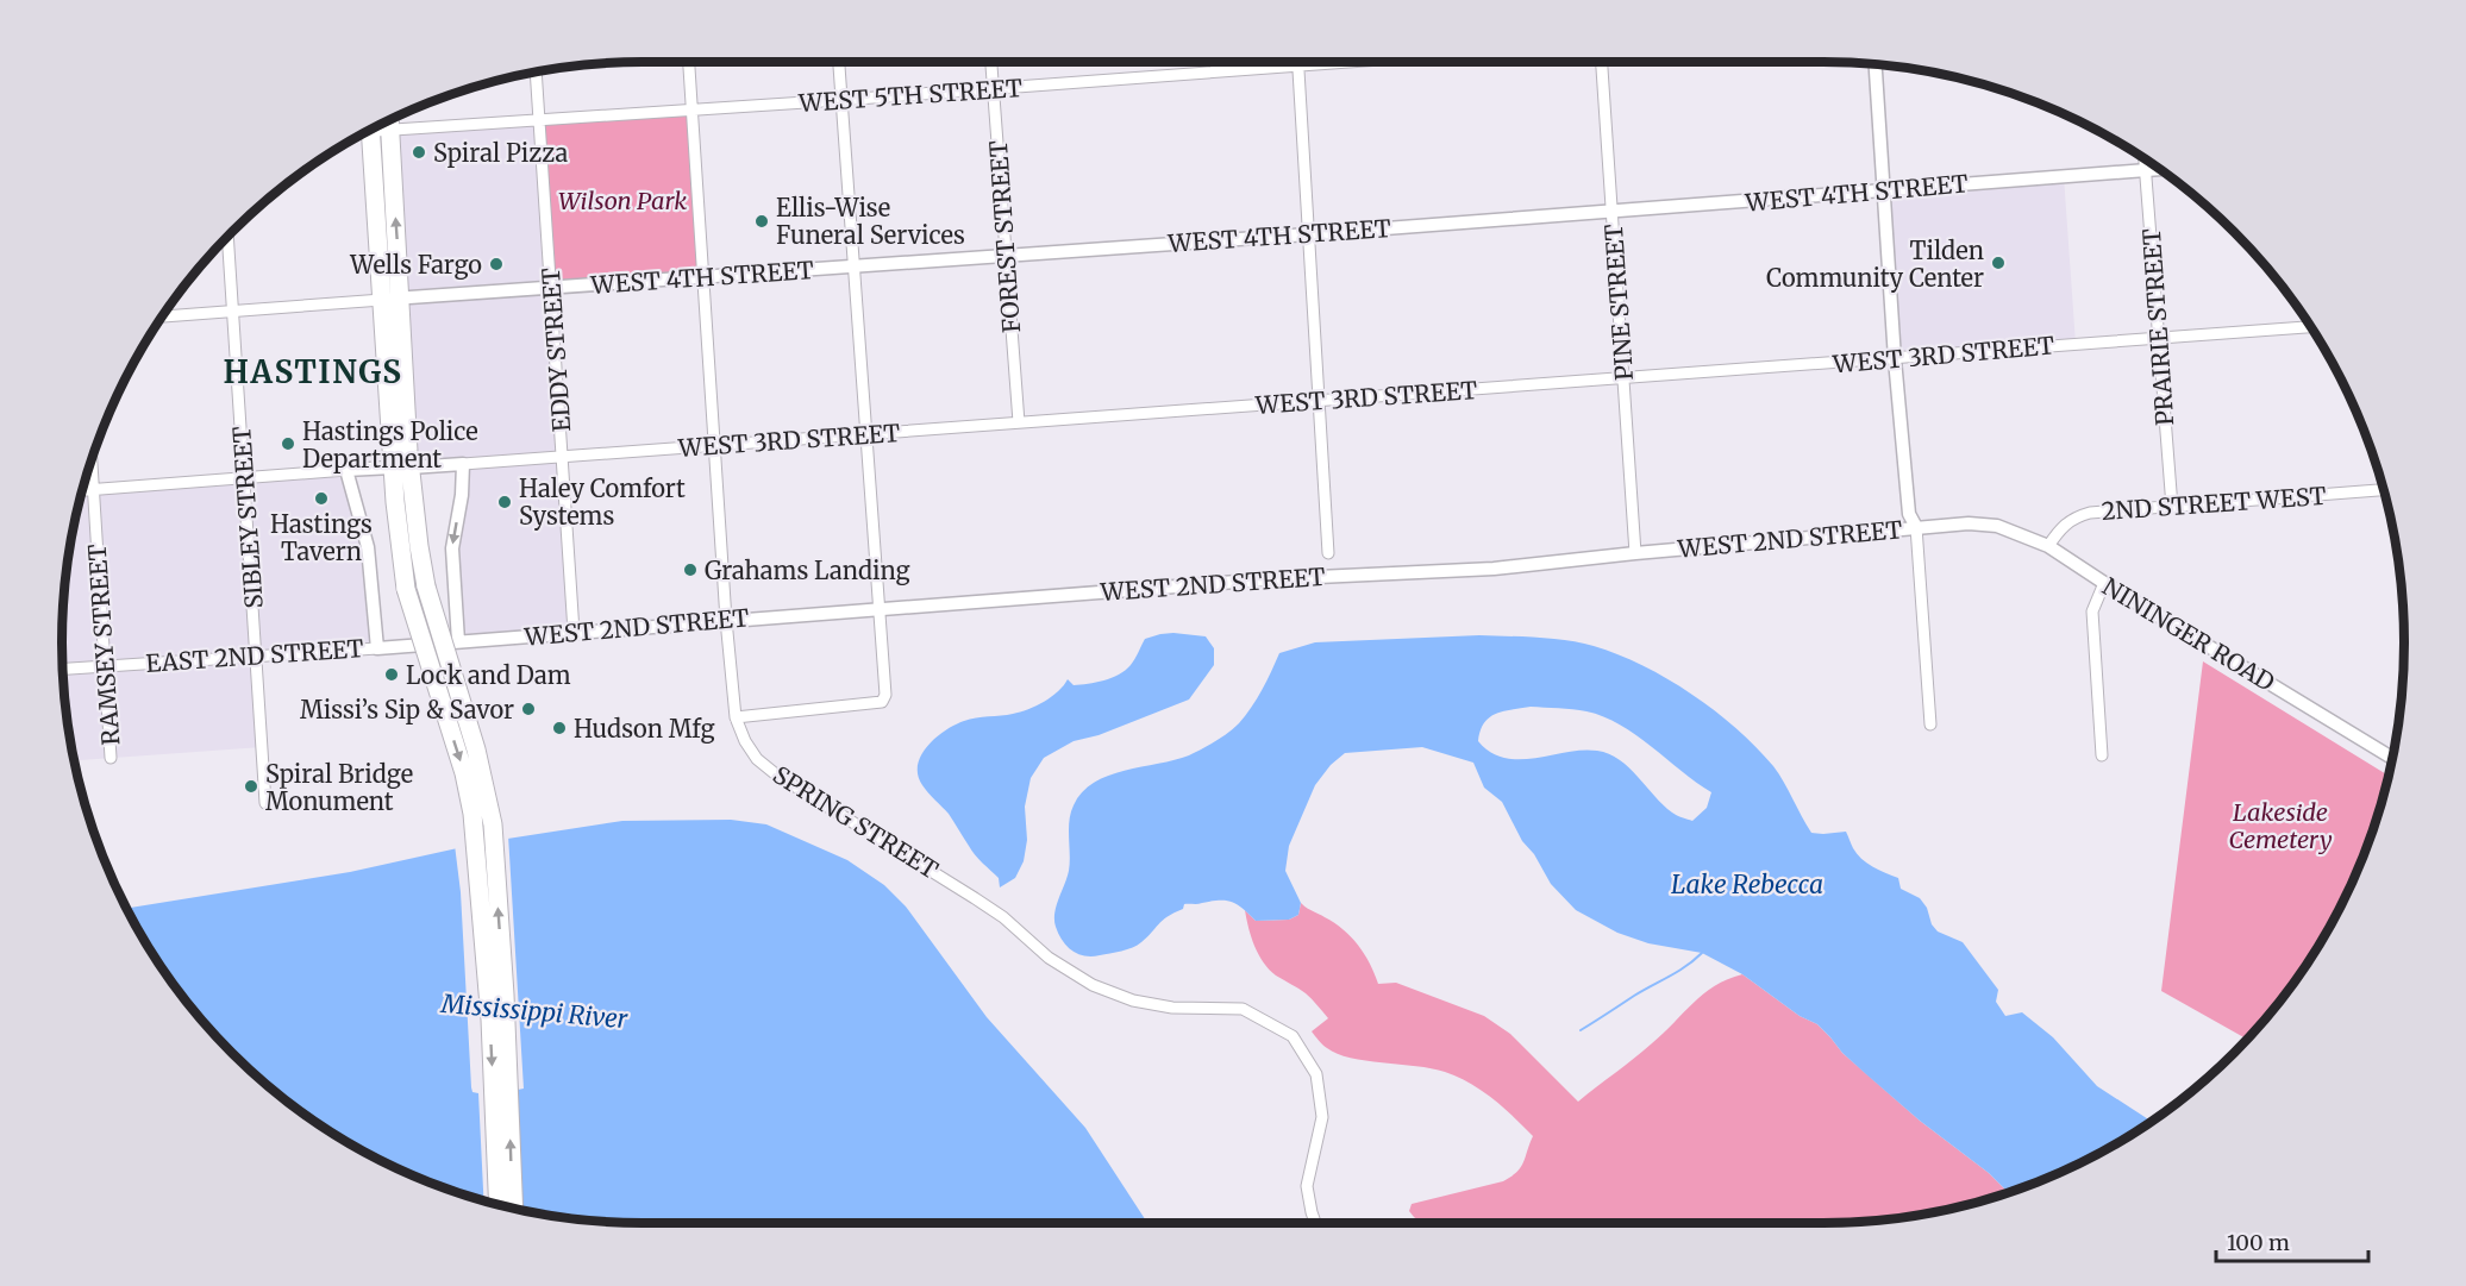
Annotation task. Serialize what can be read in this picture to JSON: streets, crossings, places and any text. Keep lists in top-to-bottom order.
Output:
{
  "streets": {
    "street": [
      "WEST 5TH STREET",
      "WEST 4TH STREET",
      "FOREST STREET",
      "PINE STREET",
      "PRAIRIE STREET",
      "EDDY STREET",
      "WEST 3RD STREET",
      "2ND STREET WEST",
      "SIBLEY STREET",
      "WEST 2ND STREET",
      "NININGER ROAD",
      "RAMSEY STREET",
      "EAST 2ND STREET",
      "SPRING STREET"
    ]
  },
  "crossings": [
    ["WEST 5TH STREET", "FOREST STREET"],
    ["WEST 5TH STREET", "EDDY STREET"],
    ["WEST 5TH STREET", "SPRING STREET"],
    ["WEST 4TH STREET", "FOREST STREET"],
    ["WEST 4TH STREET", "PINE STREET"],
    ["WEST 4TH STREET", "PRAIRIE STREET"],
    ["WEST 4TH STREET", "EDDY STREET"],
    ["WEST 4TH STREET", "SPRING STREET"],
    ["FOREST STREET", "WEST 3RD STREET"],
    ["PINE STREET", "WEST 3RD STREET"],
    ["PINE STREET", "WEST 2ND STREET"],
    ["PRAIRIE STREET", "WEST 3RD STREET"],
    ["PRAIRIE STREET", "2ND STREET WEST"],
    ["EDDY STREET", "WEST 3RD STREET"],
    ["EDDY STREET", "WEST 2ND STREET"],
    ["WEST 3RD STREET", "SPRING STREET"],
    ["2ND STREET WEST", "NININGER ROAD"],
    ["SIBLEY STREET", "EAST 2ND STREET"],
    ["WEST 2ND STREET", "NININGER ROAD"],
    ["WEST 2ND STREET", "EAST 2ND STREET"],
    ["WEST 2ND STREET", "SPRING STREET"],
    ["RAMSEY STREET", "EAST 2ND STREET"]
  ],
  "districts": ["HASTINGS"],
  "water": ["Lake Rebecca", "Mississippi River"],
  "parks": ["Wilson Park", "Lakeside Cemetery"],
  "places": [
    "Spiral Pizza",
    "Ellis-Wise Funeral Services",
    "Tilden Community Center",
    "Wells Fargo",
    "Hastings Police Department",
    "Hastings Tavern",
    "Haley Comfort Systems",
    "Grahams Landing",
    "Lock and Dam",
    "Missi’s Sip & Savor",
    "Hudson Mfg",
    "Spiral Bridge Monument"
  ],
  "scale_bar": "100 m"
}
